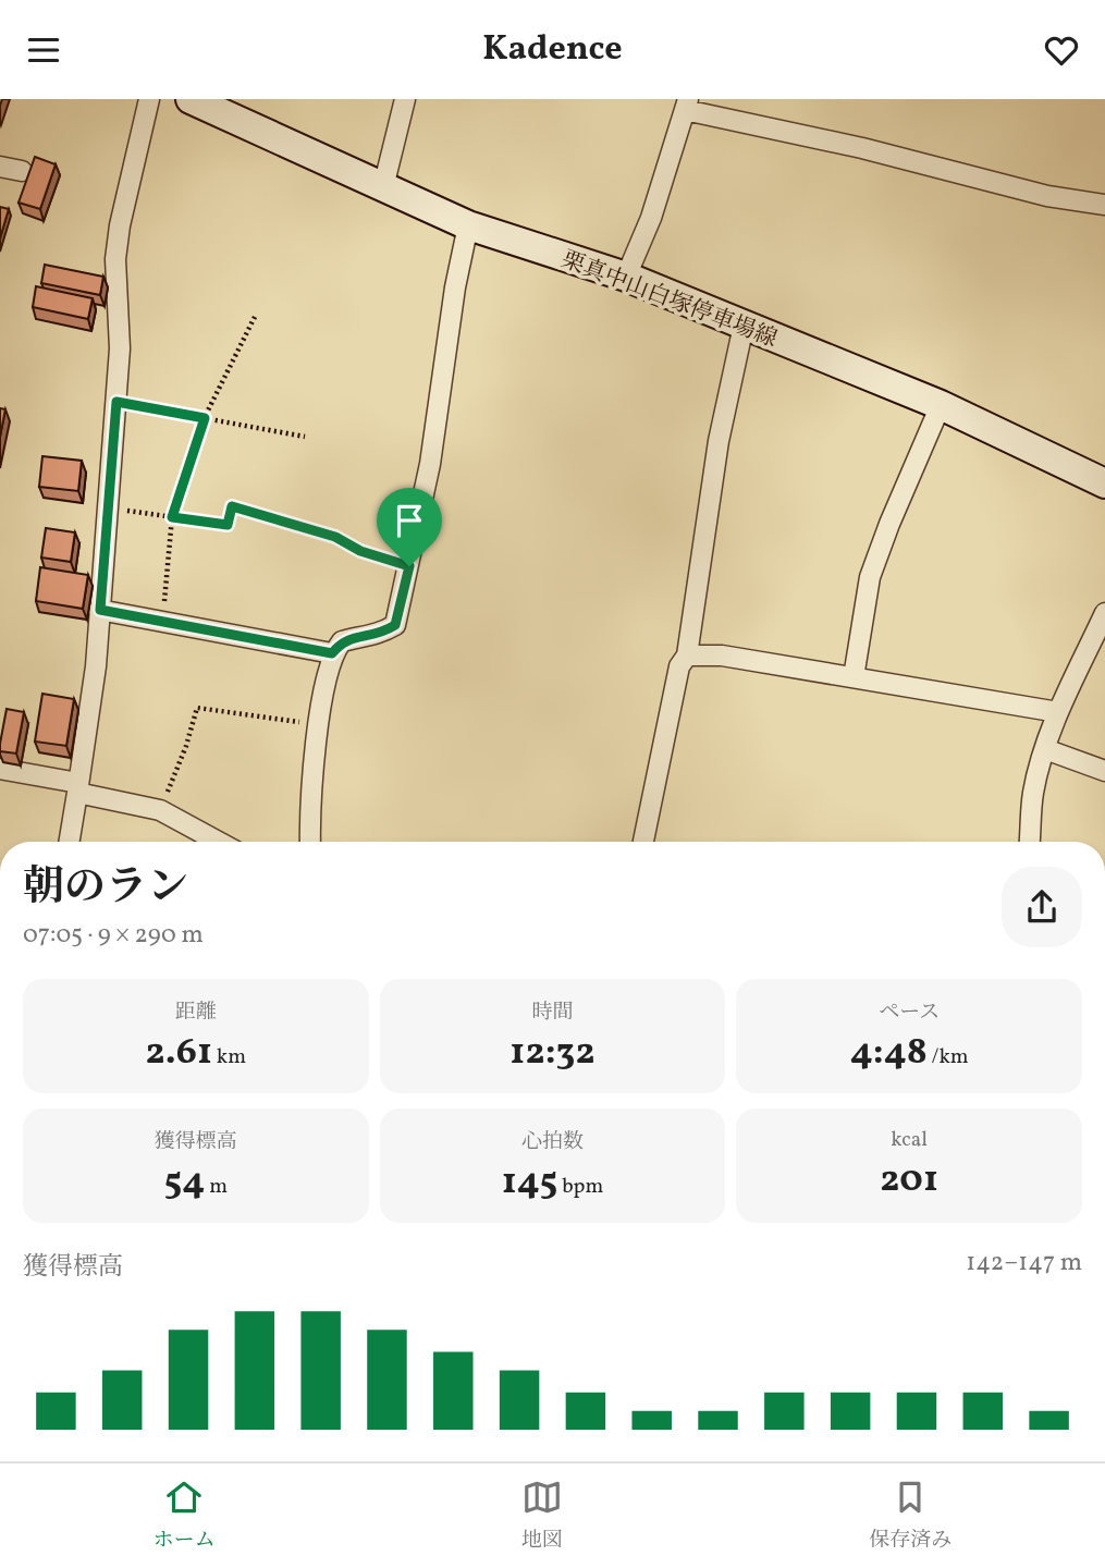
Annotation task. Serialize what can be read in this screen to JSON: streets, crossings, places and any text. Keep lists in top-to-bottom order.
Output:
{
  "streets": {
    "main road": ["栗真中山白塚停車場線"]
  },
  "page": {
    "header": "Kadence",
    "heading": ["朝のラン", "07:05 · 9 × 290 m"],
    "stats": [
      ["距離", "2.61 km"],
      ["時間", "12:32"],
      ["ペース", "4:48 /km"],
      ["獲得標高", "54 m"],
      ["心拍数", "145 bpm"],
      ["kcal", "201"]
    ],
    "chart": ["獲得標高", "142–147 m"],
    "tabs": ["ホーム", "地図", "保存済み"]
  }
}
